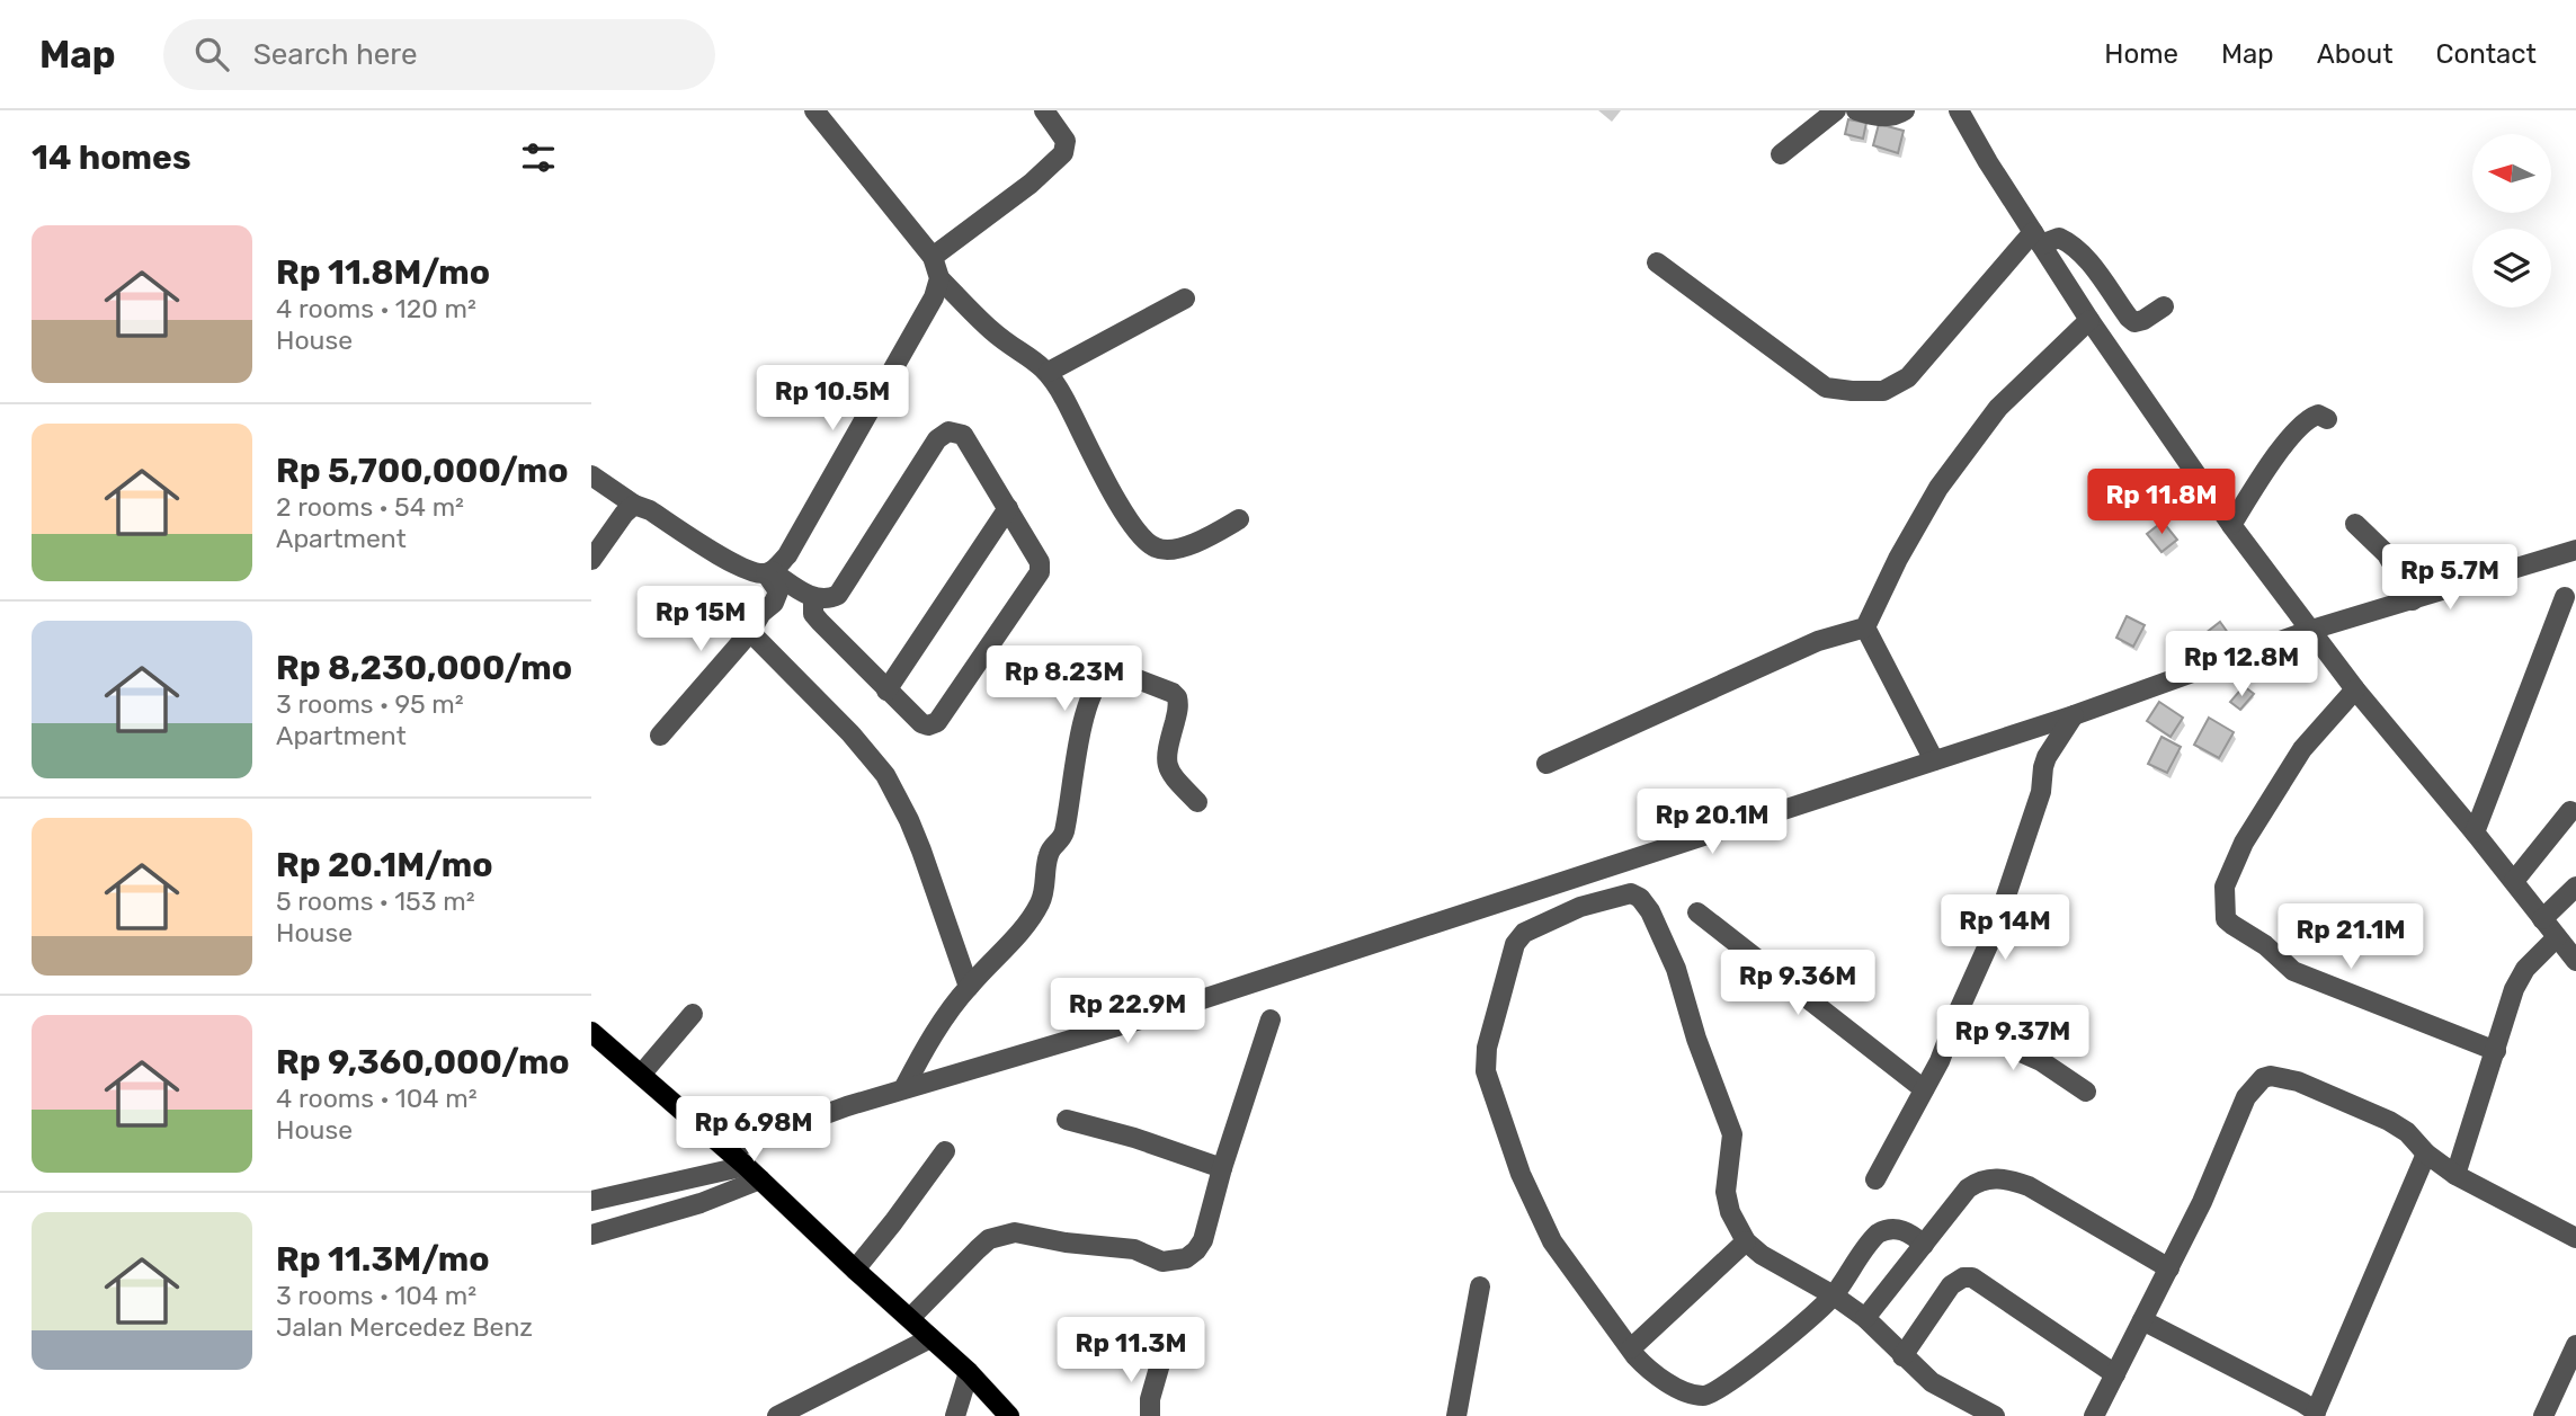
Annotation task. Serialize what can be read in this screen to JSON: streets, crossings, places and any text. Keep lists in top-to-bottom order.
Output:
{
  "north": "left",
  "page": {
    "header": "Map",
    "search": "Search here",
    "nav": [
      "Home",
      "Map",
      "About",
      "Contact"
    ],
    "heading": "14 homes",
    "list": [
      {
        "name": "Rp 11.8M/mo",
        "note": "4 rooms · 120 m² · House"
      },
      {
        "name": "Rp 5,700,000/mo",
        "note": "2 rooms · 54 m² · Apartment"
      },
      {
        "name": "Rp 8,230,000/mo",
        "note": "3 rooms · 95 m² · Apartment"
      },
      {
        "name": "Rp 20.1M/mo",
        "note": "5 rooms · 153 m² · House"
      },
      {
        "name": "Rp 9,360,000/mo",
        "note": "4 rooms · 104 m² · House"
      },
      {
        "name": "Rp 11.3M/mo",
        "note": "3 rooms · 104 m² · Jalan Mercedez Benz"
      }
    ],
    "price": [
      "Rp 10.5M",
      "Rp 11.8M",
      "Rp 5.7M",
      "Rp 15M",
      "Rp 12.8M",
      "Rp 8.23M",
      "Rp 20.1M",
      "Rp 14M",
      "Rp 21.1M",
      "Rp 9.36M",
      "Rp 22.9M",
      "Rp 9.37M",
      "Rp 6.98M",
      "Rp 11.3M"
    ]
  }
}
